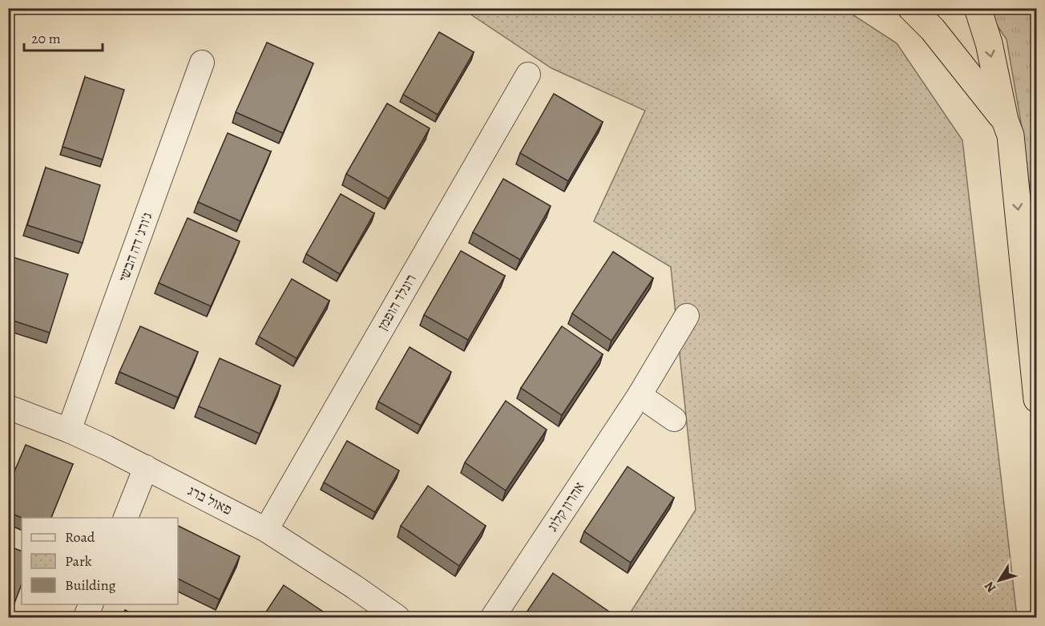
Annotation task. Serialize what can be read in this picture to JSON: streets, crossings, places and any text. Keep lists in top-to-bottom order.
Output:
{
  "streets": {
    "street": [
      "ג'ורג' דה הבשי",
      "רונלד הופמן",
      "פאול ברג",
      "אהרון קלוג"
    ]
  },
  "crossings": [
    ["ג'ורג' דה הבשי", "פאול ברג"],
    ["רונלד הופמן", "פאול ברג"]
  ],
  "legend": ["Road", "Park", "Building"],
  "scale_bar": "20 m",
  "north": "bottom left"
}
